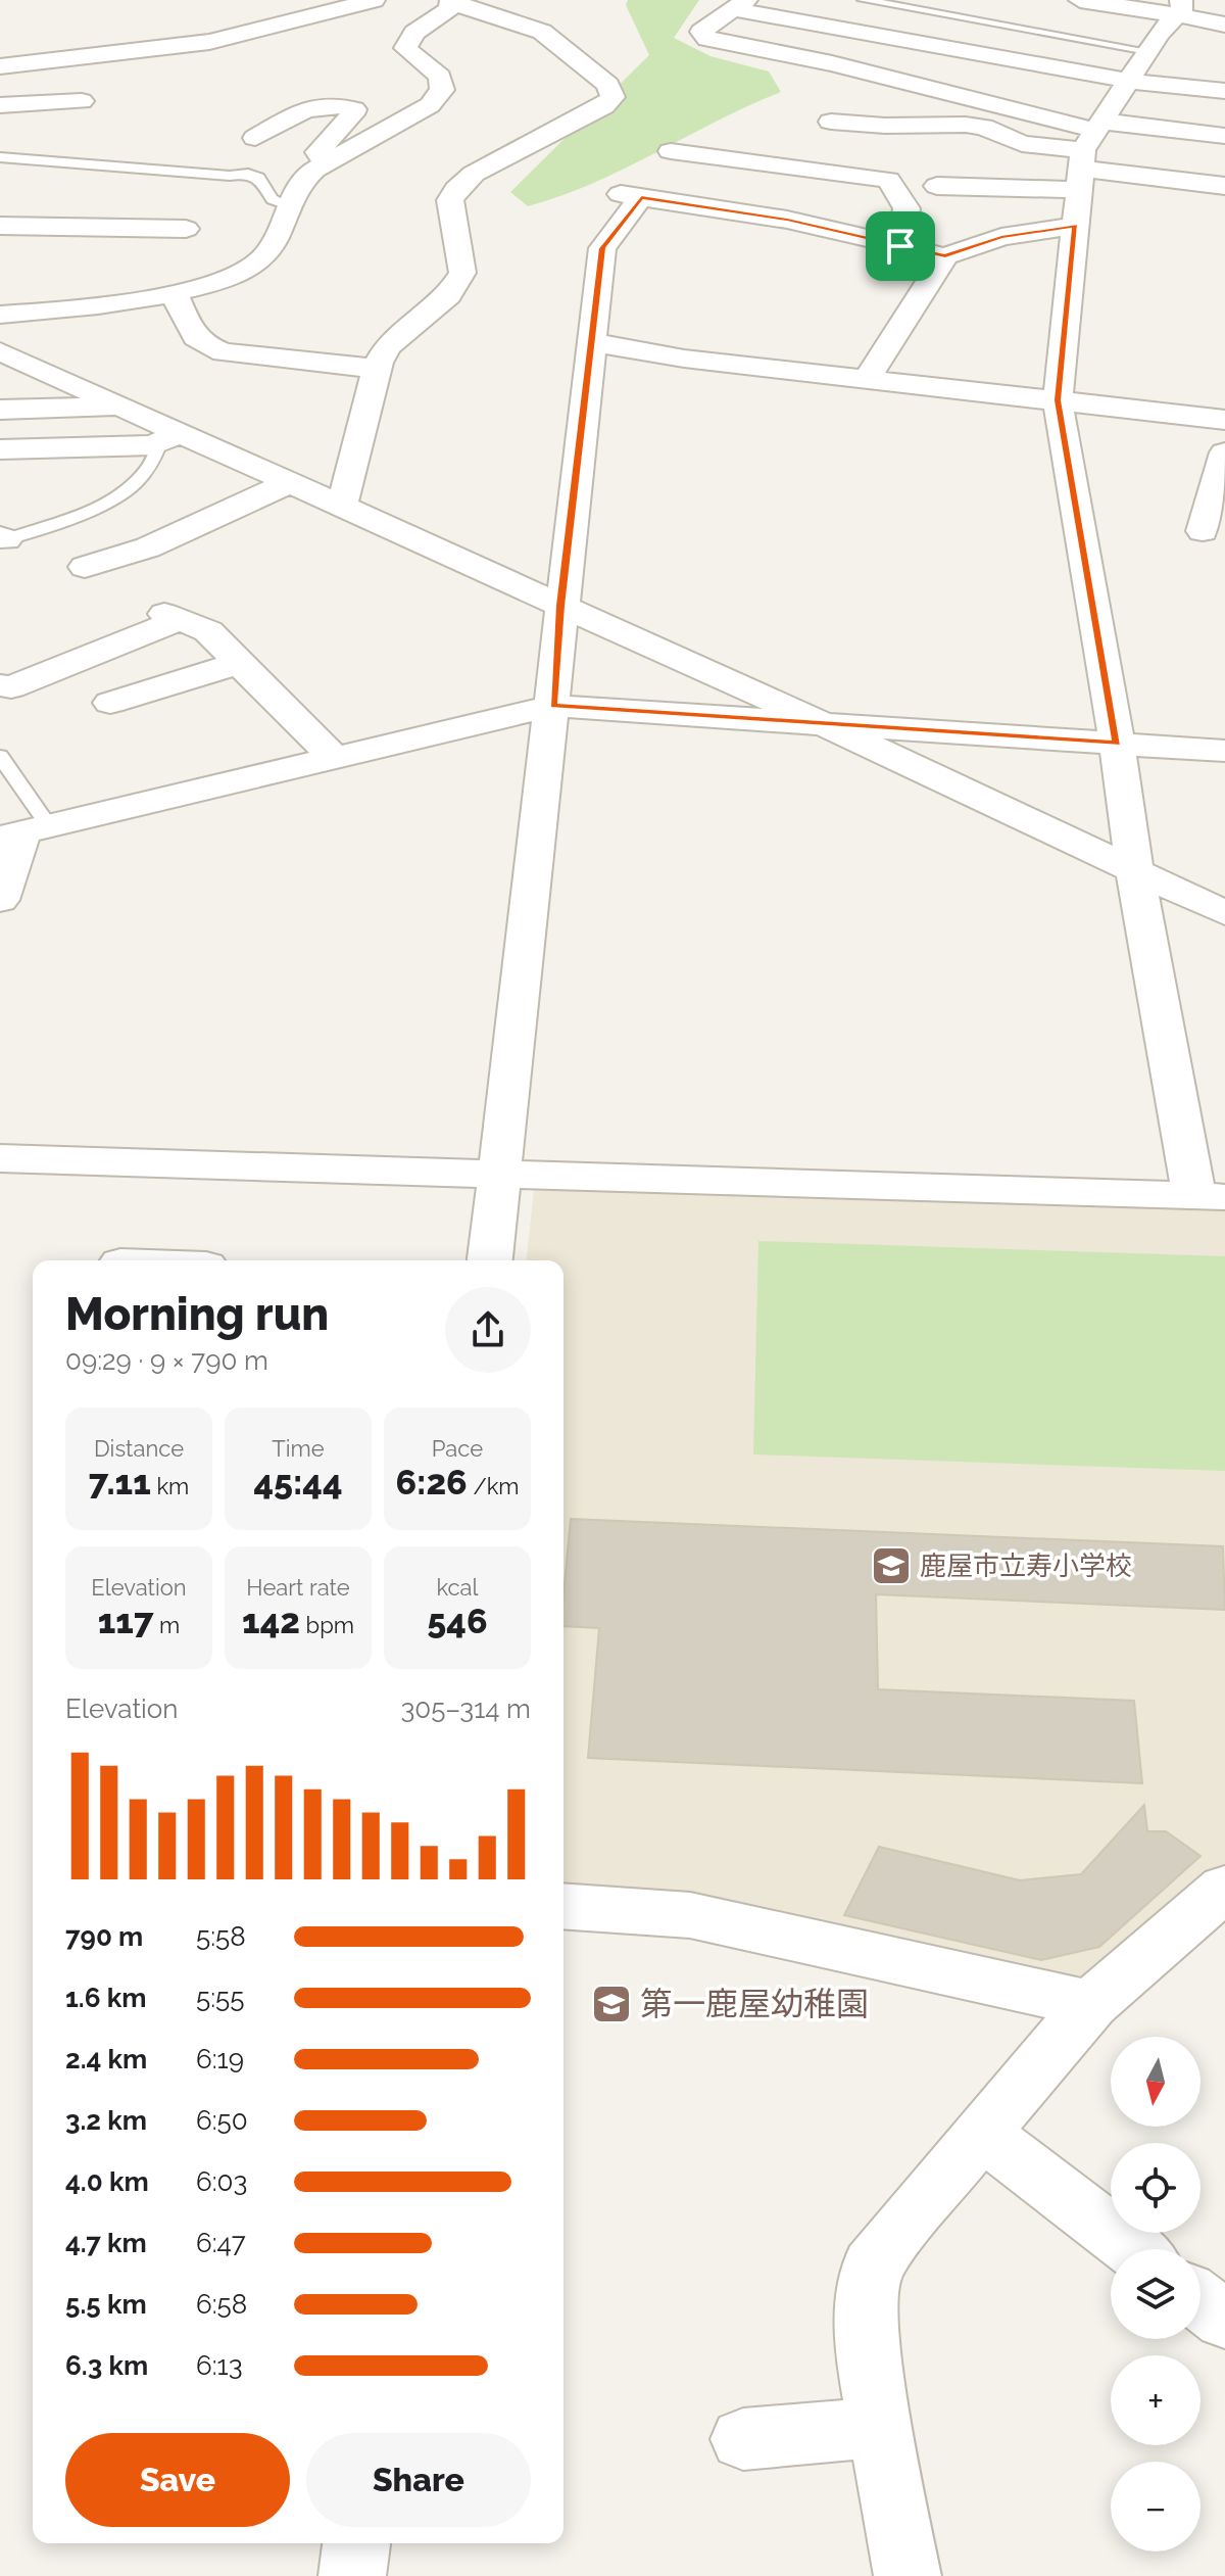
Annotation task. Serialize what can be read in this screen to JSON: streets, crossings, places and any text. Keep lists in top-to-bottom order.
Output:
{
  "places": {
    "school or university": ["鹿屋市立寿小学校", "第一鹿屋幼稚園"]
  },
  "north": "bottom",
  "page": {
    "heading": ["Morning run", "09:29 · 9 × 790 m"],
    "stats": [
      ["Distance", "7.11 km"],
      ["Time", "45:44"],
      ["Pace", "6:26 /km"],
      ["Elevation", "117 m"],
      ["Heart rate", "142 bpm"],
      ["kcal", "546"]
    ],
    "chart": ["Elevation", "305–314 m"],
    "list": [
      {
        "name": "790 m",
        "note": "5:58"
      },
      {
        "name": "1.6 km",
        "note": "5:55"
      },
      {
        "name": "2.4 km",
        "note": "6:19"
      },
      {
        "name": "3.2 km",
        "note": "6:50"
      },
      {
        "name": "4.0 km",
        "note": "6:03"
      },
      {
        "name": "4.7 km",
        "note": "6:47"
      },
      {
        "name": "5.5 km",
        "note": "6:58"
      },
      {
        "name": "6.3 km",
        "note": "6:13"
      }
    ],
    "map_buttons": ["+", "−"],
    "buttons": ["Save", "Share"]
  }
}
